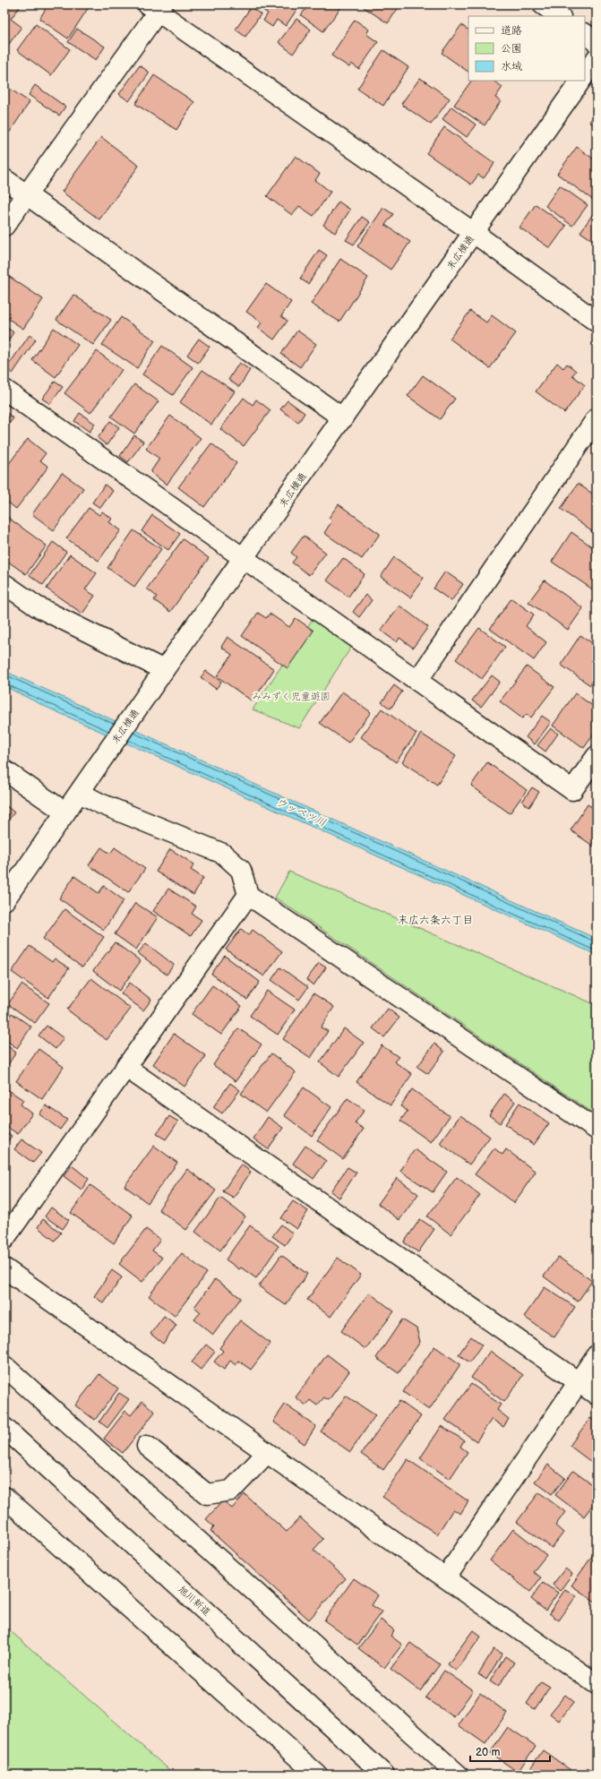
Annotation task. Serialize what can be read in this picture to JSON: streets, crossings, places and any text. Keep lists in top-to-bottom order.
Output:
{
  "streets": {
    "main road": ["末広横通", "旭川新道"]
  },
  "districts": ["末広六条六丁目"],
  "water": ["ウッペツ川"],
  "parks": ["みみずく児童遊園"],
  "legend": ["道路", "公園", "水域"],
  "scale_bar": "20 m"
}
